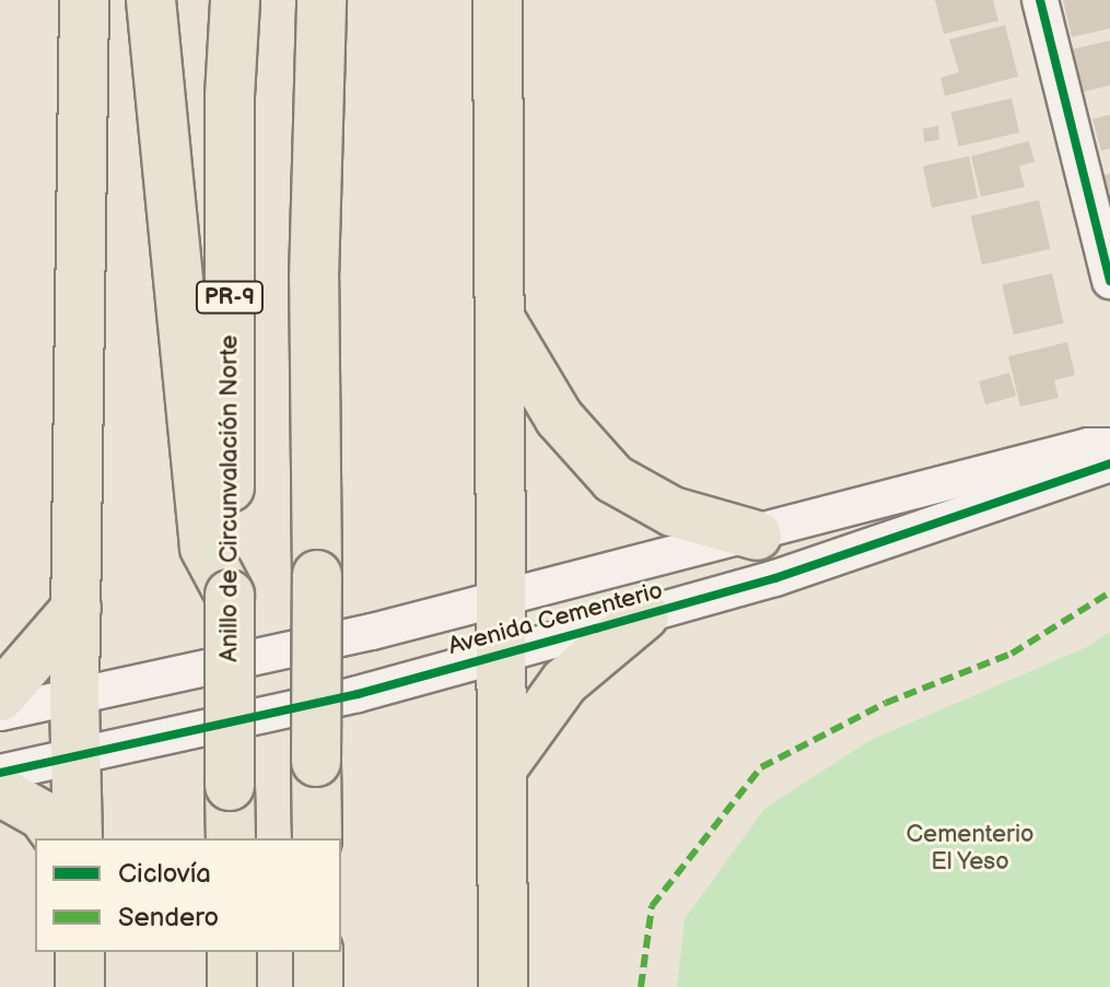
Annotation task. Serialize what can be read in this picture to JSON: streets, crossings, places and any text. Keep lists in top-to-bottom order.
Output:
{
  "streets": {
    "highway": ["PR-9", "Anillo de Circunvalación Norte"],
    "street": ["Avenida Cementerio"]
  },
  "parks": ["Cementerio El Yeso"],
  "legend": ["Ciclovía", "Sendero"]
}
